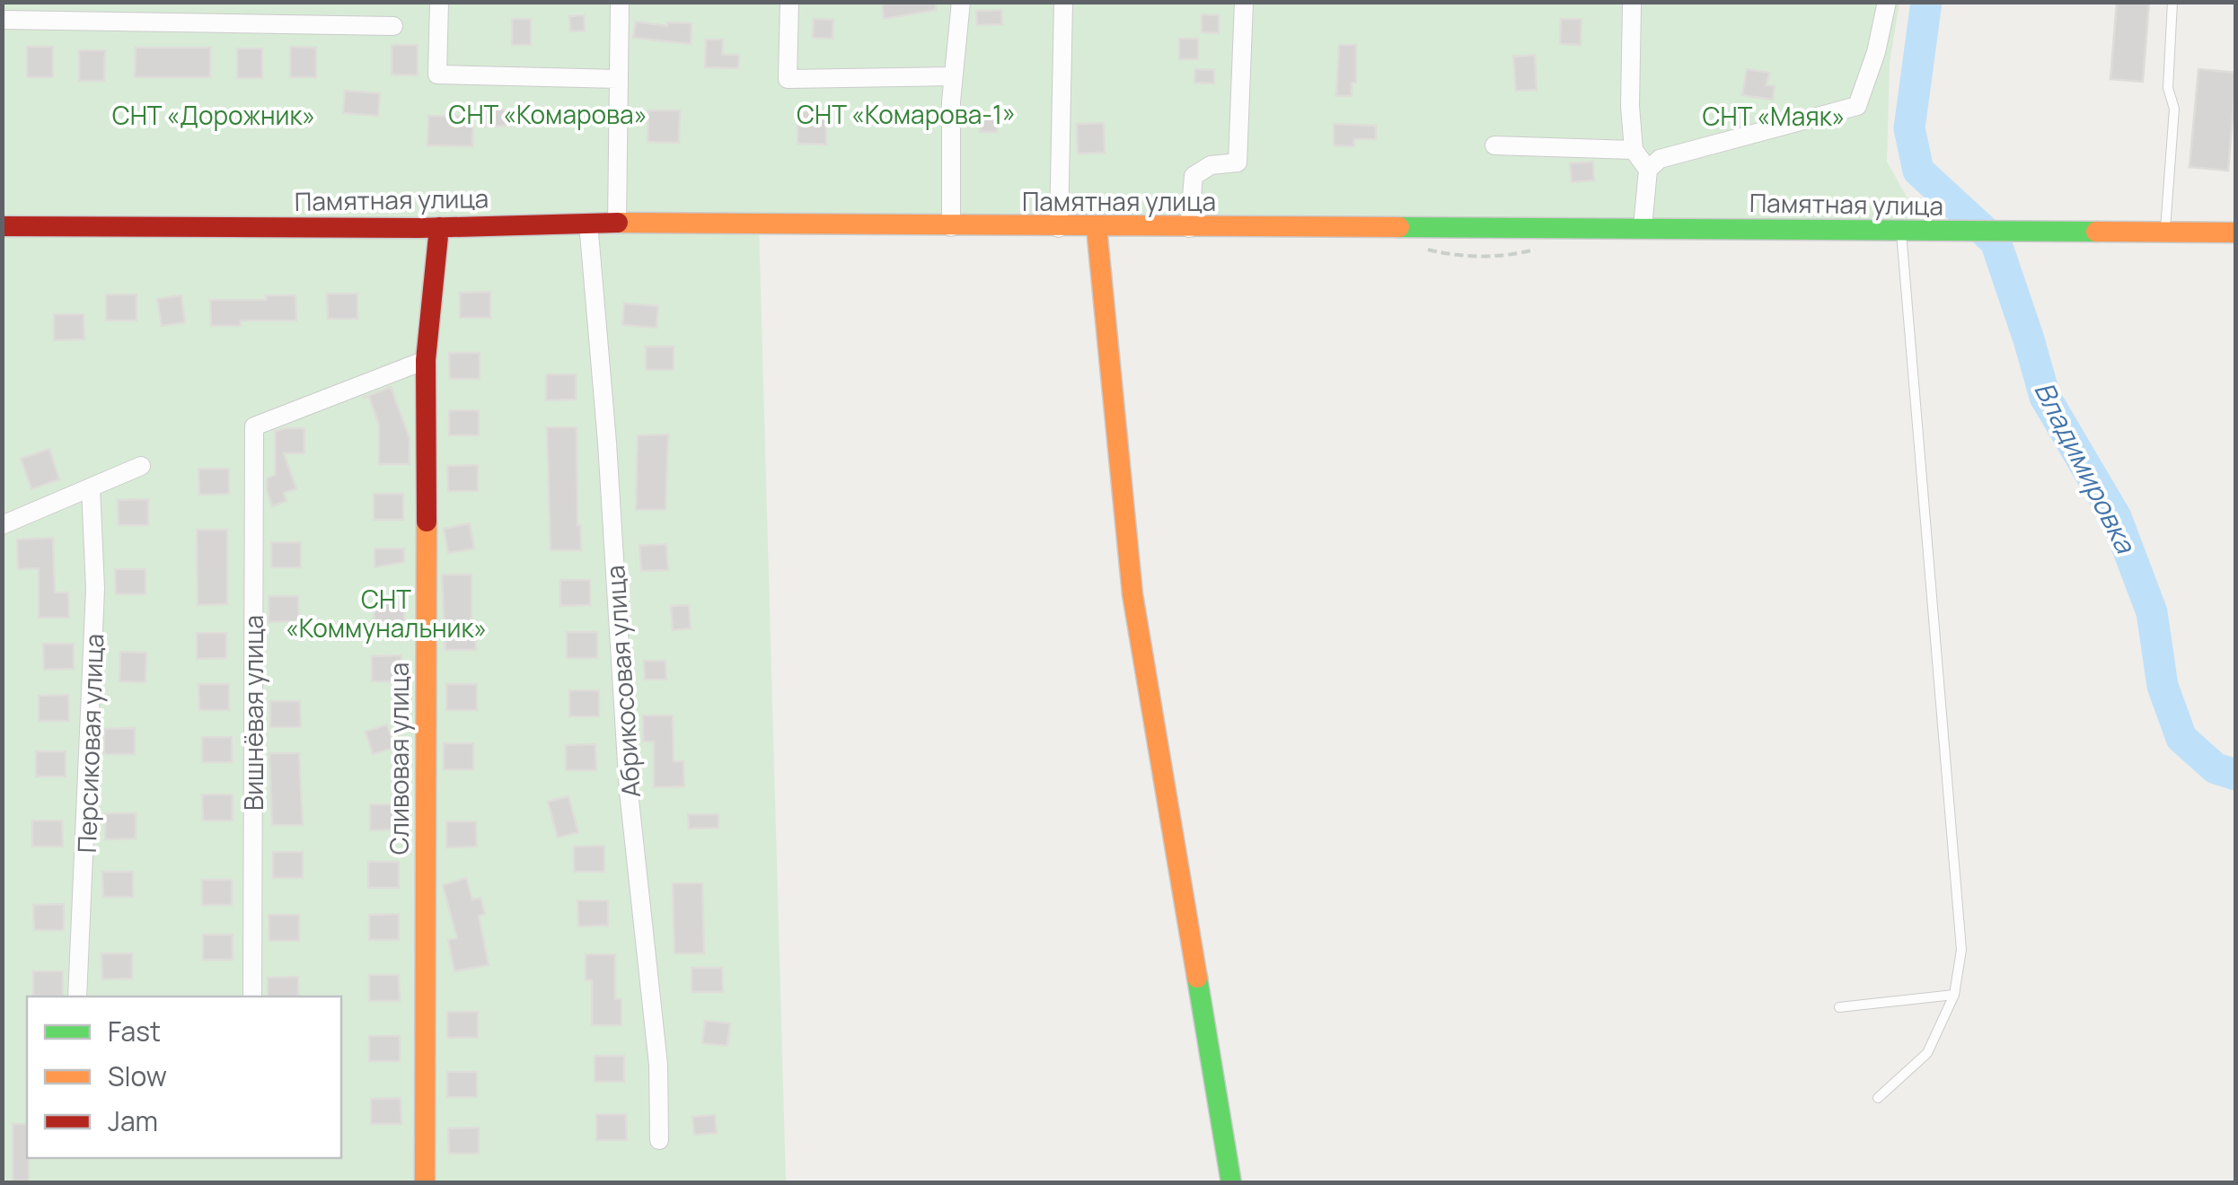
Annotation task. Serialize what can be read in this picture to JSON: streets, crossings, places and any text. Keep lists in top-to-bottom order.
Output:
{
  "streets": {
    "street": [
      "Памятная улица",
      "Абрикосовая улица",
      "Вишнёвая улица",
      "Персиковая улица",
      "Сливовая улица"
    ]
  },
  "crossings": [
    ["Памятная улица", "Абрикосовая улица"],
    ["Памятная улица", "Сливовая улица"],
    ["Вишнёвая улица", "Сливовая улица"]
  ],
  "water": ["Владимировка"],
  "parks": [
    "СНТ «Комарова»",
    "СНТ «Комарова-1»",
    "СНТ «Дорожник»",
    "СНТ «Маяк»",
    "СНТ «Коммунальник»"
  ],
  "legend": ["Fast", "Slow", "Jam"]
}
